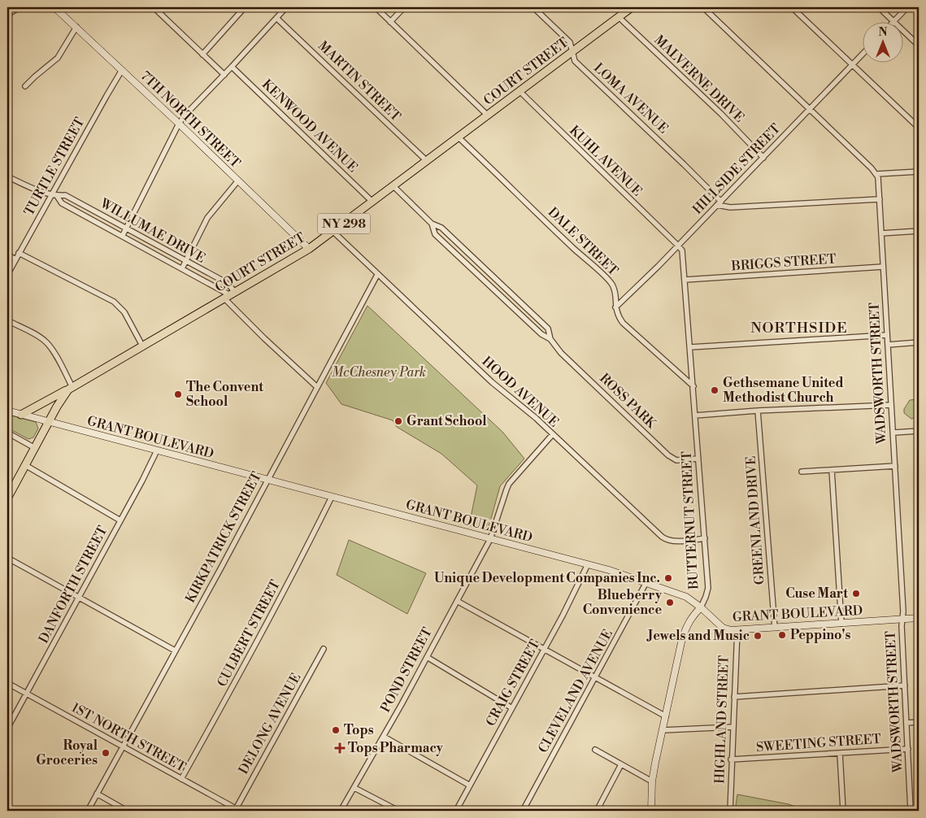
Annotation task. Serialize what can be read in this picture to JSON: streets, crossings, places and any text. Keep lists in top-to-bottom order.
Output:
{
  "streets": {
    "main road": ["COURT STREET", "NY 298"],
    "street": [
      "MALVERNE DRIVE",
      "MARTIN STREET",
      "LOMA AVENUE",
      "7TH NORTH STREET",
      "KENWOOD AVENUE",
      "KUHL AVENUE",
      "TURTLE STREET",
      "HILLSIDE STREET",
      "WILLUMAE DRIVE",
      "DALE STREET",
      "BRIGGS STREET",
      "WADSWORTH STREET",
      "HOOD AVENUE",
      "ROSS PARK",
      "GRANT BOULEVARD",
      "BUTTERNUT STREET",
      "GREENLAND DRIVE",
      "KIRKPATRICK STREET",
      "DANFORTH STREET",
      "CULBERT STREET",
      "POND STREET",
      "CRAIG STREET",
      "CLEVELAND AVENUE",
      "HIGHLAND STREET",
      "DELONG AVENUE",
      "1ST NORTH STREET",
      "SWEETING STREET"
    ]
  },
  "crossings": [
    ["COURT STREET", "MALVERNE DRIVE"],
    ["COURT STREET", "MARTIN STREET"],
    ["COURT STREET", "LOMA AVENUE"],
    ["COURT STREET", "7TH NORTH STREET"],
    ["COURT STREET", "KENWOOD AVENUE"],
    ["COURT STREET", "KUHL AVENUE"],
    ["COURT STREET", "WILLUMAE DRIVE"],
    ["COURT STREET", "DALE STREET"],
    ["COURT STREET", "HOOD AVENUE"],
    ["COURT STREET", "ROSS PARK"],
    ["COURT STREET", "GRANT BOULEVARD"],
    ["MALVERNE DRIVE", "HILLSIDE STREET"],
    ["LOMA AVENUE", "HILLSIDE STREET"],
    ["7TH NORTH STREET", "TURTLE STREET"],
    ["KUHL AVENUE", "HILLSIDE STREET"],
    ["KUHL AVENUE", "BUTTERNUT STREET"],
    ["TURTLE STREET", "WILLUMAE DRIVE"],
    ["HILLSIDE STREET", "DALE STREET"],
    ["HILLSIDE STREET", "BUTTERNUT STREET"],
    ["DALE STREET", "BUTTERNUT STREET"],
    ["BRIGGS STREET", "WADSWORTH STREET"],
    ["BRIGGS STREET", "BUTTERNUT STREET"],
    ["WADSWORTH STREET", "GRANT BOULEVARD"],
    ["WADSWORTH STREET", "SWEETING STREET"],
    ["HOOD AVENUE", "BUTTERNUT STREET"],
    ["HOOD AVENUE", "KIRKPATRICK STREET"],
    ["HOOD AVENUE", "POND STREET"],
    ["ROSS PARK", "BUTTERNUT STREET"],
    ["GRANT BOULEVARD", "BUTTERNUT STREET"],
    ["GRANT BOULEVARD", "GREENLAND DRIVE"],
    ["GRANT BOULEVARD", "KIRKPATRICK STREET"],
    ["GRANT BOULEVARD", "DANFORTH STREET"],
    ["GRANT BOULEVARD", "CULBERT STREET"],
    ["GRANT BOULEVARD", "POND STREET"],
    ["GRANT BOULEVARD", "CRAIG STREET"],
    ["GRANT BOULEVARD", "CLEVELAND AVENUE"],
    ["GRANT BOULEVARD", "HIGHLAND STREET"],
    ["KIRKPATRICK STREET", "1ST NORTH STREET"],
    ["DANFORTH STREET", "1ST NORTH STREET"],
    ["CULBERT STREET", "1ST NORTH STREET"],
    ["HIGHLAND STREET", "SWEETING STREET"],
    ["DELONG AVENUE", "1ST NORTH STREET"]
  ],
  "districts": ["NORTHSIDE"],
  "parks": ["McChesney Park"],
  "places": {
    "other": [
      "Gethsemane United Methodist Church",
      "The Convent School",
      "Grant School",
      "Unique Development Companies Inc.",
      "Cuse Mart",
      "Blueberry Convenience",
      "Peppino's",
      "Jewels and Music",
      "Tops",
      "Royal Groceries"
    ],
    "health": ["Tops Pharmacy"]
  },
  "north": "top"
}
